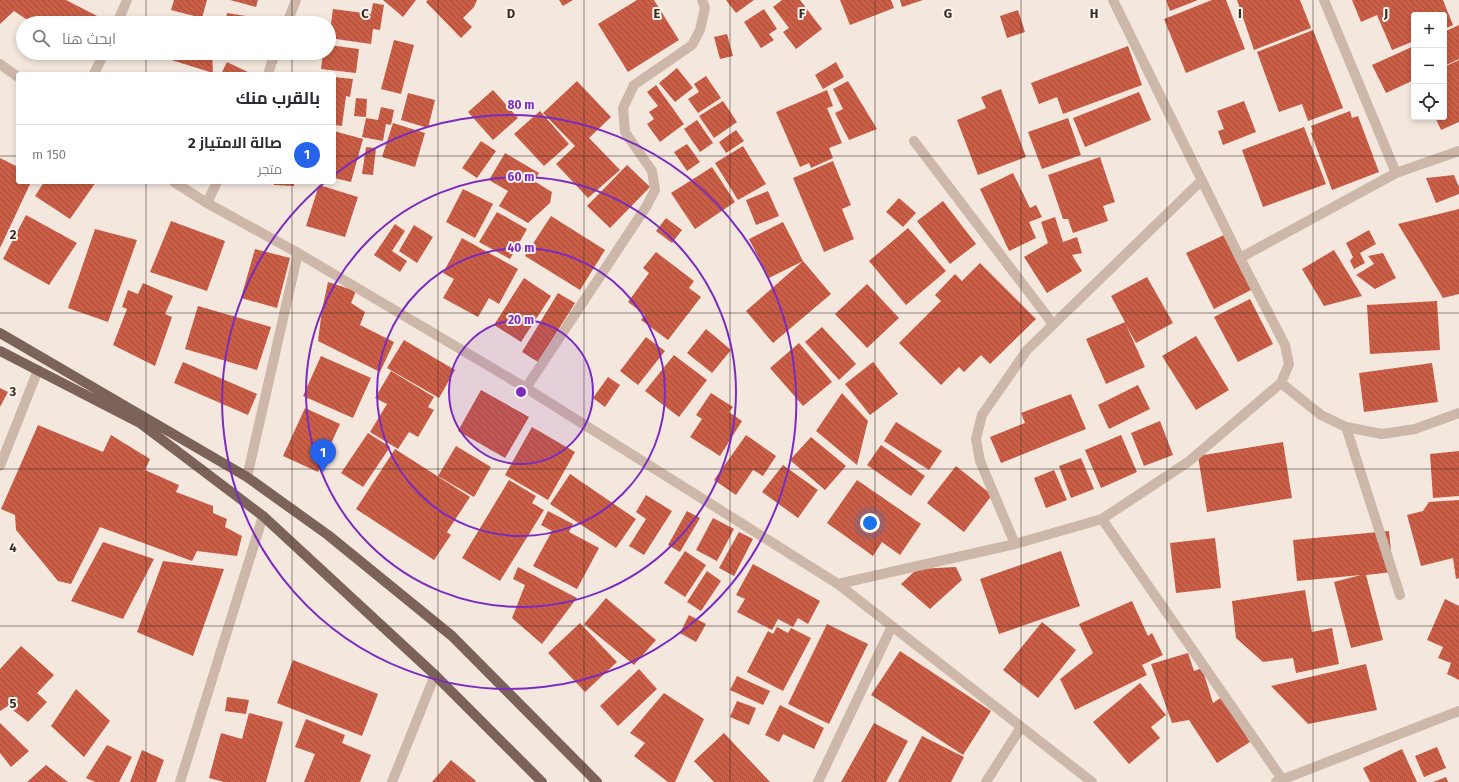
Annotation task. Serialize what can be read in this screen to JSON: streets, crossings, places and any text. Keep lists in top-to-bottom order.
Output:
{
  "page": {
    "map_buttons": ["+", "−"],
    "search": "ابحث هنا",
    "heading": "بالقرب منك",
    "list": [
      {
        "mark": "1",
        "name": "صالة الامتياز 2",
        "note": "متجر",
        "value": "150 m"
      }
    ],
    "pins": "1"
  },
  "grid": {
    "columns": [
      "C",
      "D",
      "E",
      "F",
      "G",
      "H",
      "I",
      "J"
    ],
    "rows": [
      "2",
      "3",
      "4",
      "5"
    ]
  },
  "rings": [
    "80 m",
    "60 m",
    "40 m",
    "20 m"
  ]
}
